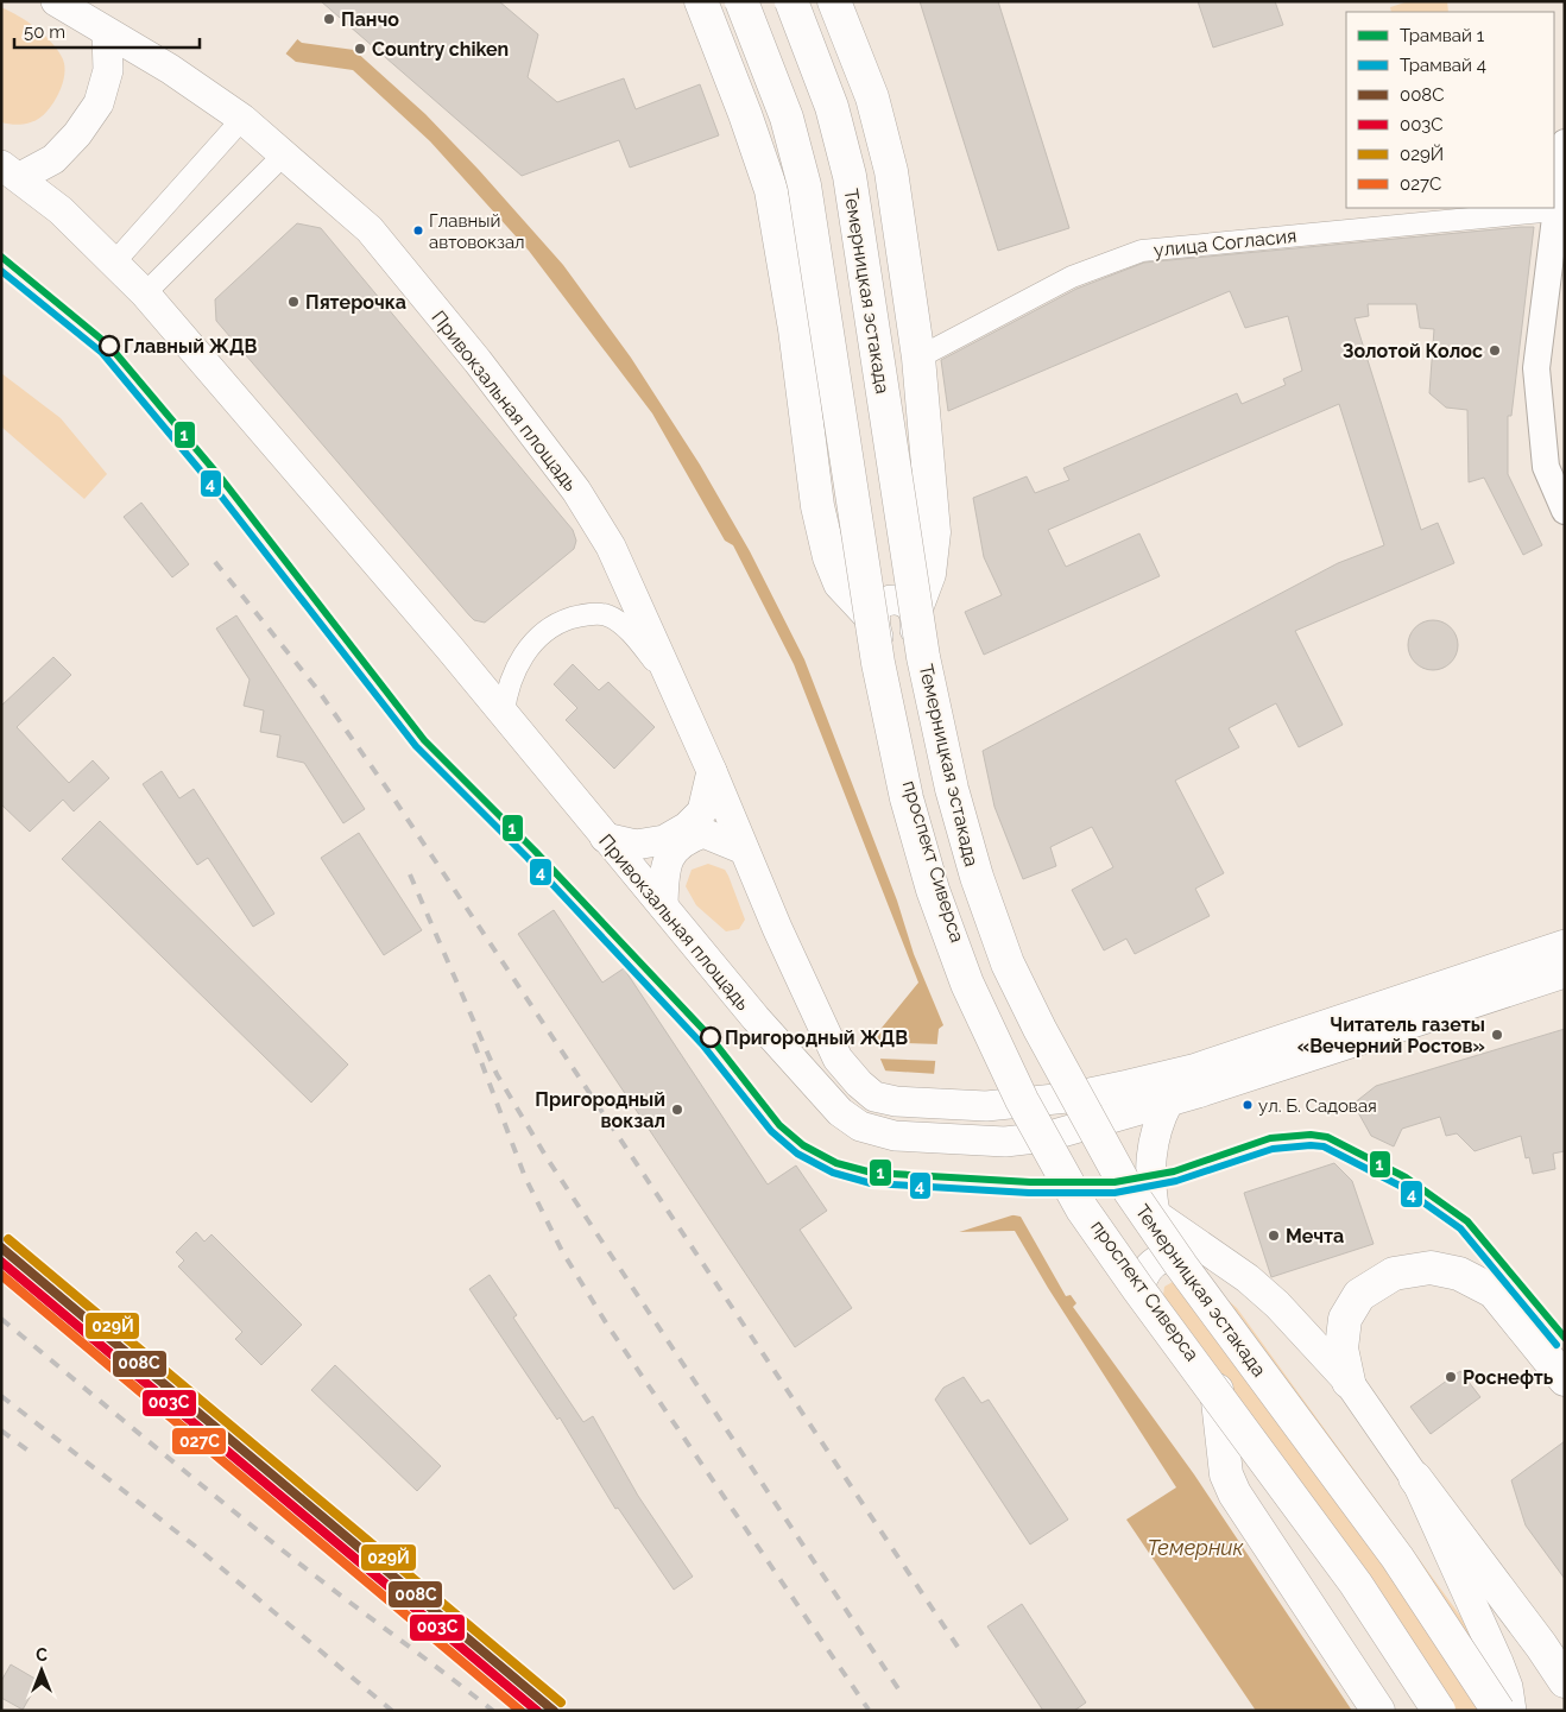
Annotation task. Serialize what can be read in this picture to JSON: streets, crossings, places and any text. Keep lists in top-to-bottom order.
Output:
{
  "streets": {
    "main road": ["Темерницкая эстакада", "Привокзальная площадь", "проспект Сиверса"],
    "street": ["улица Согласия"]
  },
  "crossings": [
    ["Привокзальная площадь", "проспект Сиверса"]
  ],
  "water": ["Темерник"],
  "places": [
    "Панчо",
    "Country chiken",
    "Главный автовокзал",
    "Пятерочка",
    "Главный ЖДВ",
    "Золотой Колос",
    "Читатель газеты «Вечерний Ростов»",
    "Пригородный ЖДВ",
    "ул. Б. Садовая",
    "Пригородный вокзал",
    "Мечта",
    "Роснефть"
  ],
  "lines": [
    "tram line 1",
    "tram line 4",
    "transit line 029Й",
    "transit line 008С",
    "transit line 003С",
    "transit line 027С"
  ],
  "legend": [
    "Трамвай 1",
    "Трамвай 4",
    "008С",
    "003С",
    "029Й",
    "027С"
  ],
  "scale_bar": "50 m",
  "north": "top"
}
